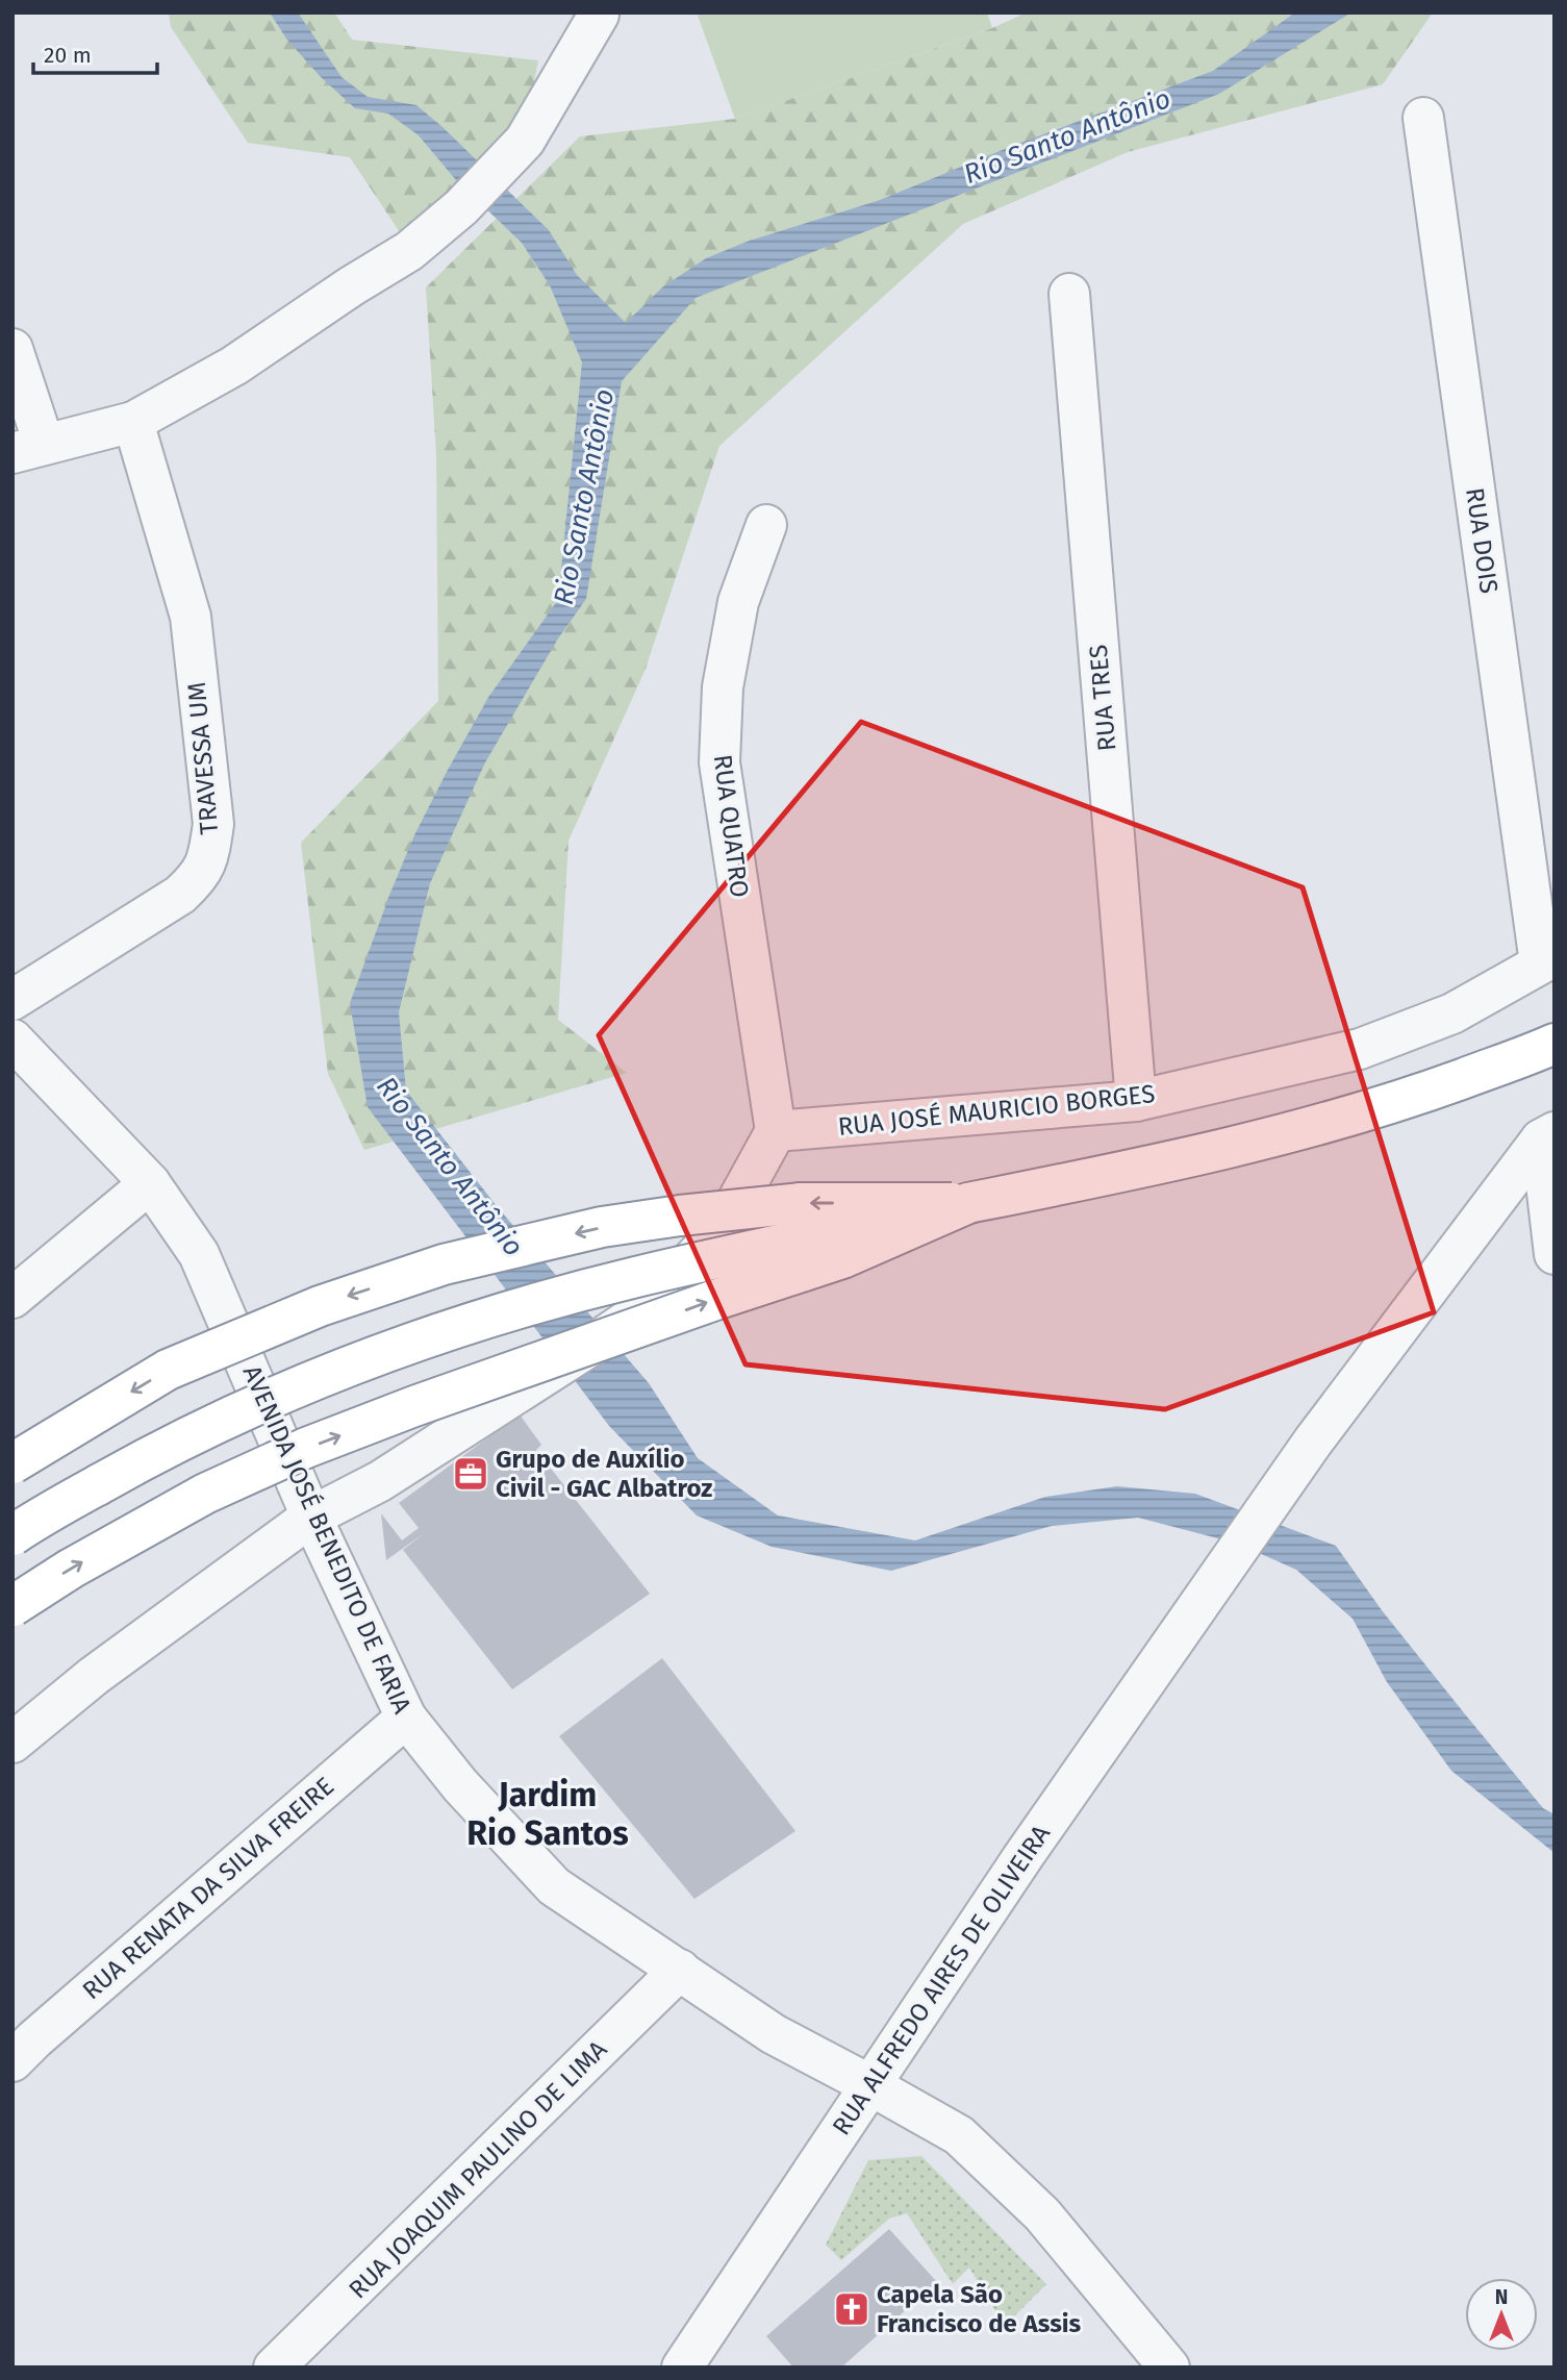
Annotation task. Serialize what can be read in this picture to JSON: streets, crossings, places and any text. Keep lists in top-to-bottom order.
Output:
{
  "streets": {
    "street": [
      "RUA DOIS",
      "RUA TRES",
      "TRAVESSA UM",
      "RUA QUATRO",
      "RUA JOSÉ MAURICIO BORGES",
      "AVENIDA JOSÉ BENEDITO DE FARIA",
      "RUA RENATA DA SILVA FREIRE",
      "RUA ALFREDO AIRES DE OLIVEIRA",
      "RUA JOAQUIM PAULINO DE LIMA"
    ]
  },
  "crossings": [
    ["RUA DOIS", "RUA JOSÉ MAURICIO BORGES"],
    ["RUA TRES", "RUA JOSÉ MAURICIO BORGES"],
    ["RUA QUATRO", "RUA JOSÉ MAURICIO BORGES"],
    ["AVENIDA JOSÉ BENEDITO DE FARIA", "RUA RENATA DA SILVA FREIRE"],
    ["AVENIDA JOSÉ BENEDITO DE FARIA", "RUA ALFREDO AIRES DE OLIVEIRA"],
    ["AVENIDA JOSÉ BENEDITO DE FARIA", "RUA JOAQUIM PAULINO DE LIMA"]
  ],
  "districts": ["Jardim Rio Santos"],
  "water": ["Rio Santo Antônio"],
  "places": {
    "office": ["Grupo de Auxílio Civil - GAC Albatroz"],
    "church": ["Capela São Francisco de Assis"]
  },
  "scale_bar": "20 m",
  "north": "top"
}
